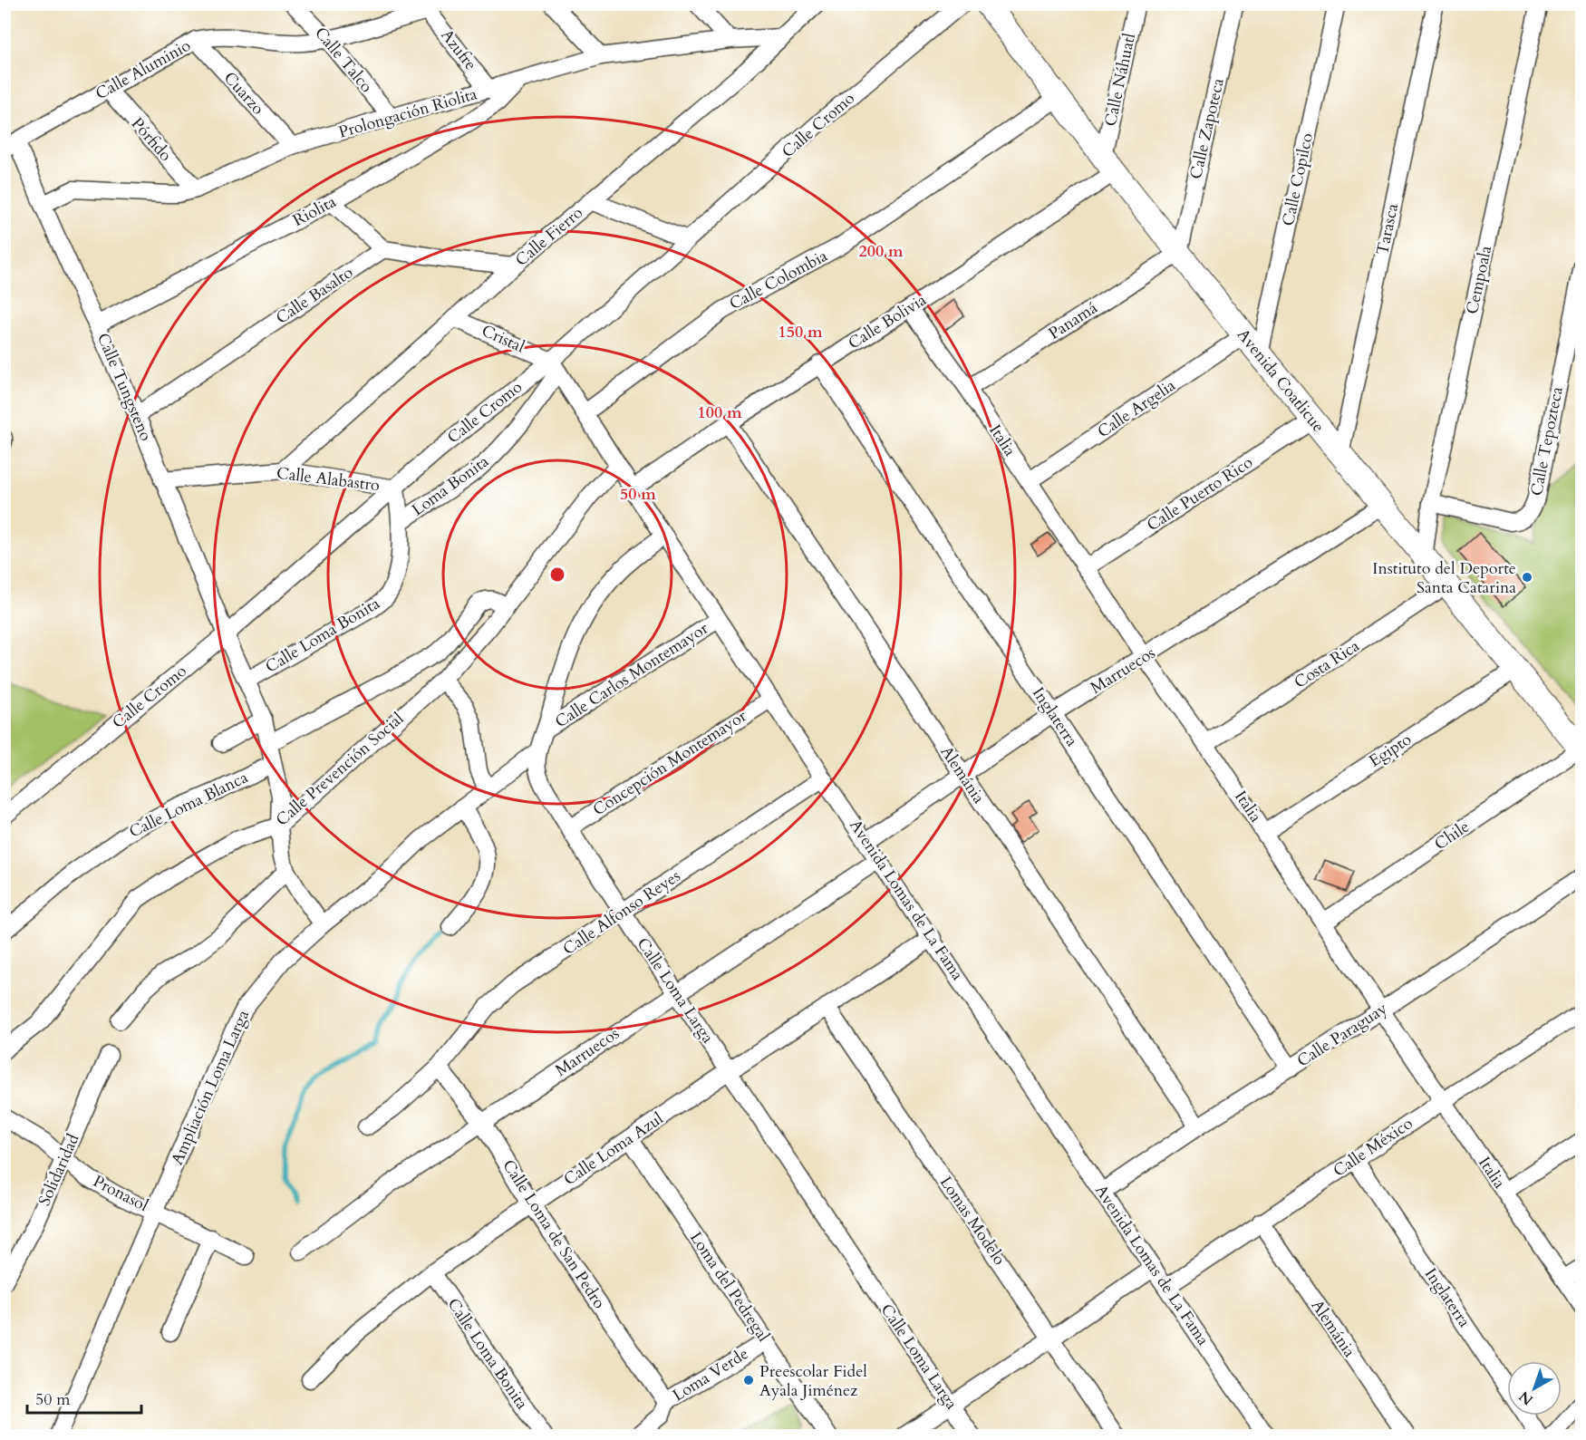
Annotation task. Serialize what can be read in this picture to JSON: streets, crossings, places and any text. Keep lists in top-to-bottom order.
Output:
{
  "streets": {
    "street": [
      "Azufre",
      "Calle Talco",
      "Calle Aluminio",
      "Calle Náhuatl",
      "Cuarzo",
      "Prolongación Riolita",
      "Calle Cromo",
      "Calle Zapoteca",
      "Pórfido",
      "Calle Copilco",
      "Riolita",
      "Tarasca",
      "Calle Fierro",
      "Calle Colombia",
      "Cempoala",
      "Calle Basalto",
      "Panamá",
      "Calle Bolivia",
      "Cristal",
      "Avenida Coatlicue",
      "Calle Tungsteno",
      "Calle Argelia",
      "Italia",
      "Calle Tepozteca",
      "Calle Alabastro",
      "Loma Bonita",
      "Calle Puerto Rico",
      "Calle Loma Bonita",
      "Costa Rica",
      "Marruecos",
      "Calle Carlos Montemayor",
      "Inglaterra",
      "Egipto",
      "Concepción Montemayor",
      "Calle Prevención Social",
      "Alemánia",
      "Calle Loma Blanca",
      "Chile",
      "Avenida Lomas de La Fama",
      "Calle Alfonso Reyes",
      "Calle Loma Larga",
      "Calle Paraguay",
      "Ampliación Loma Larga",
      "Calle México",
      "Calle Loma Azul",
      "Solidaridad",
      "Pronasol",
      "Lomas Modelo",
      "Calle Loma de San Pedro",
      "Loma del Pedregal",
      "Loma Verde"
    ]
  },
  "crossings": [
    ["Azufre", "Calle Aluminio"],
    ["Azufre", "Prolongación Riolita"],
    ["Calle Talco", "Calle Aluminio"],
    ["Calle Talco", "Prolongación Riolita"],
    ["Calle Aluminio", "Cuarzo"],
    ["Calle Aluminio", "Pórfido"],
    ["Calle Aluminio", "Calle Tungsteno"],
    ["Calle Náhuatl", "Calle Bolivia"],
    ["Calle Náhuatl", "Avenida Coatlicue"],
    ["Cuarzo", "Prolongación Riolita"],
    ["Prolongación Riolita", "Pórfido"],
    ["Prolongación Riolita", "Riolita"],
    ["Prolongación Riolita", "Calle Fierro"],
    ["Prolongación Riolita", "Calle Tungsteno"],
    ["Calle Cromo", "Cristal"],
    ["Calle Cromo", "Calle Tungsteno"],
    ["Calle Cromo", "Calle Alabastro"],
    ["Calle Cromo", "Loma Bonita"],
    ["Calle Cromo", "Calle Loma Bonita"],
    ["Calle Cromo", "Avenida Lomas de La Fama"],
    ["Calle Zapoteca", "Panamá"],
    ["Calle Zapoteca", "Avenida Coatlicue"],
    ["Calle Copilco", "Avenida Coatlicue"],
    ["Riolita", "Calle Tungsteno"],
    ["Tarasca", "Avenida Coatlicue"],
    ["Calle Fierro", "Cristal"],
    ["Calle Fierro", "Calle Alabastro"],
    ["Calle Colombia", "Avenida Coatlicue"],
    ["Calle Colombia", "Avenida Lomas de La Fama"],
    ["Cempoala", "Avenida Coatlicue"],
    ["Cempoala", "Calle Tepozteca"],
    ["Calle Basalto", "Calle Tungsteno"],
    ["Panamá", "Avenida Coatlicue"],
    ["Panamá", "Italia"],
    ["Calle Bolivia", "Avenida Coatlicue"],
    ["Calle Bolivia", "Italia"],
    ["Calle Bolivia", "Inglaterra"],
    ["Calle Bolivia", "Alemánia"],
    ["Calle Bolivia", "Avenida Lomas de La Fama"],
    ["Cristal", "Loma Bonita"],
    ["Cristal", "Avenida Lomas de La Fama"],
    ["Avenida Coatlicue", "Calle Argelia"],
    ["Avenida Coatlicue", "Calle Puerto Rico"],
    ["Avenida Coatlicue", "Costa Rica"],
    ["Avenida Coatlicue", "Marruecos"],
    ["Avenida Coatlicue", "Egipto"],
    ["Avenida Coatlicue", "Chile"],
    ["Calle Tungsteno", "Calle Alabastro"],
    ["Calle Argelia", "Italia"],
    ["Italia", "Calle Puerto Rico"],
    ["Italia", "Costa Rica"],
    ["Italia", "Marruecos"],
    ["Italia", "Egipto"],
    ["Italia", "Chile"],
    ["Italia", "Calle Paraguay"],
    ["Italia", "Calle México"],
    ["Calle Alabastro", "Calle Loma Bonita"],
    ["Loma Bonita", "Calle Loma Bonita"],
    ["Loma Bonita", "Avenida Lomas de La Fama"],
    ["Calle Loma Bonita", "Calle Loma Azul"],
    ["Marruecos", "Inglaterra"],
    ["Marruecos", "Alemánia"],
    ["Marruecos", "Avenida Lomas de La Fama"],
    ["Marruecos", "Calle Loma Larga"],
    ["Marruecos", "Calle Loma de San Pedro"],
    ["Calle Carlos Montemayor", "Avenida Lomas de La Fama"],
    ["Calle Carlos Montemayor", "Calle Loma Larga"],
    ["Inglaterra", "Calle Paraguay"],
    ["Inglaterra", "Calle México"],
    ["Concepción Montemayor", "Avenida Lomas de La Fama"],
    ["Concepción Montemayor", "Calle Loma Larga"],
    ["Calle Prevención Social", "Avenida Lomas de La Fama"],
    ["Alemánia", "Calle Paraguay"],
    ["Alemánia", "Calle México"],
    ["Avenida Lomas de La Fama", "Calle Alfonso Reyes"],
    ["Avenida Lomas de La Fama", "Calle Loma Larga"],
    ["Avenida Lomas de La Fama", "Calle Paraguay"],
    ["Avenida Lomas de La Fama", "Calle México"],
    ["Avenida Lomas de La Fama", "Calle Loma Azul"],
    ["Calle Alfonso Reyes", "Calle Loma Larga"],
    ["Calle Alfonso Reyes", "Calle Loma de San Pedro"],
    ["Calle Loma Larga", "Ampliación Loma Larga"],
    ["Calle Loma Larga", "Calle Loma Azul"],
    ["Ampliación Loma Larga", "Pronasol"],
    ["Calle Loma Azul", "Lomas Modelo"],
    ["Calle Loma Azul", "Calle Loma de San Pedro"],
    ["Calle Loma Azul", "Loma del Pedregal"],
    ["Solidaridad", "Pronasol"],
    ["Calle Loma de San Pedro", "Loma Verde"],
    ["Loma del Pedregal", "Loma Verde"]
  ],
  "places": ["Instituto del Deporte Santa Catarina", "Preescolar Fidel Ayala Jiménez"],
  "scale_bar": "50 m",
  "north": "bottom left",
  "rings": [
    "200 m",
    "150 m",
    "100 m",
    "50 m"
  ]
}
